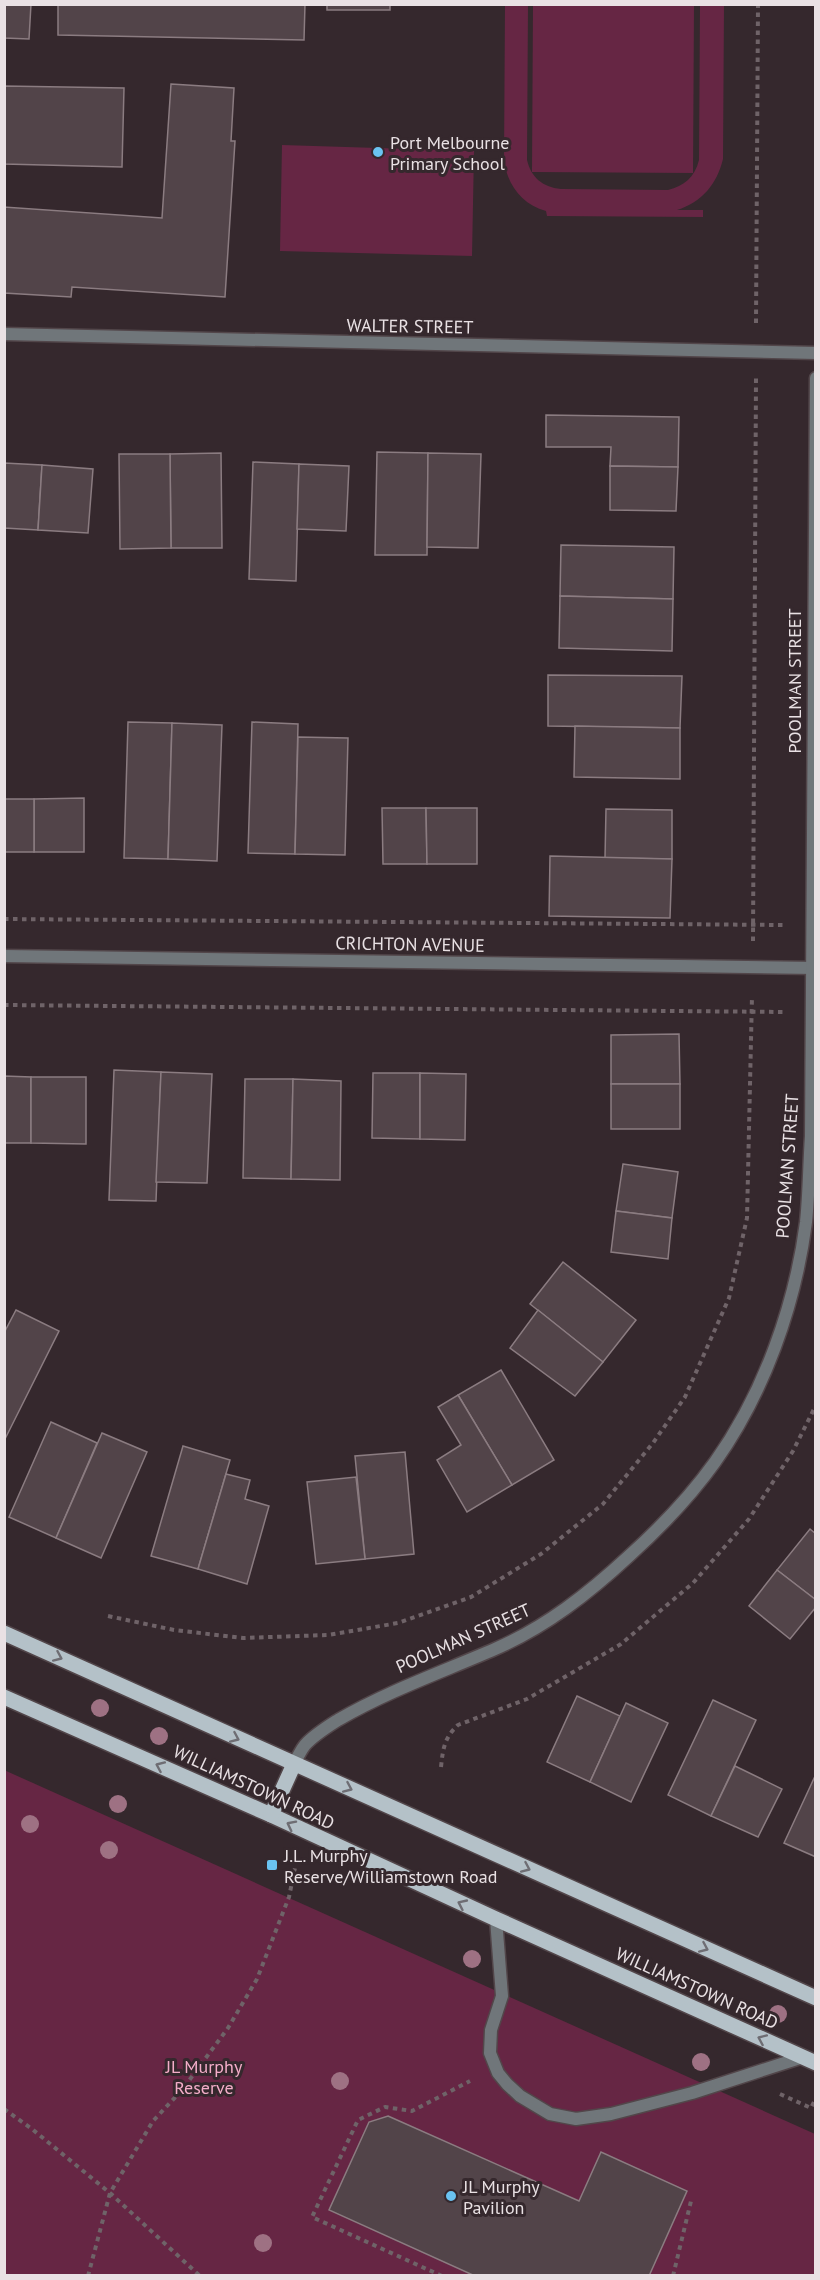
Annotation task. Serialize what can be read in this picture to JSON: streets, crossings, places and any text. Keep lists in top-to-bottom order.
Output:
{
  "streets": {
    "main road": ["POOLMAN STREET", "WILLIAMSTOWN ROAD"],
    "street": ["WALTER STREET", "CRICHTON AVENUE"]
  },
  "crossings": [
    ["POOLMAN STREET", "CRICHTON AVENUE"],
    ["POOLMAN STREET", "WILLIAMSTOWN ROAD"]
  ],
  "parks": ["JL Murphy Reserve"],
  "places": {
    "other": ["Port Melbourne Primary School", "JL Murphy Pavilion"],
    "transit": ["J.L. Murphy Reserve/Williamstown Road"]
  }
}
